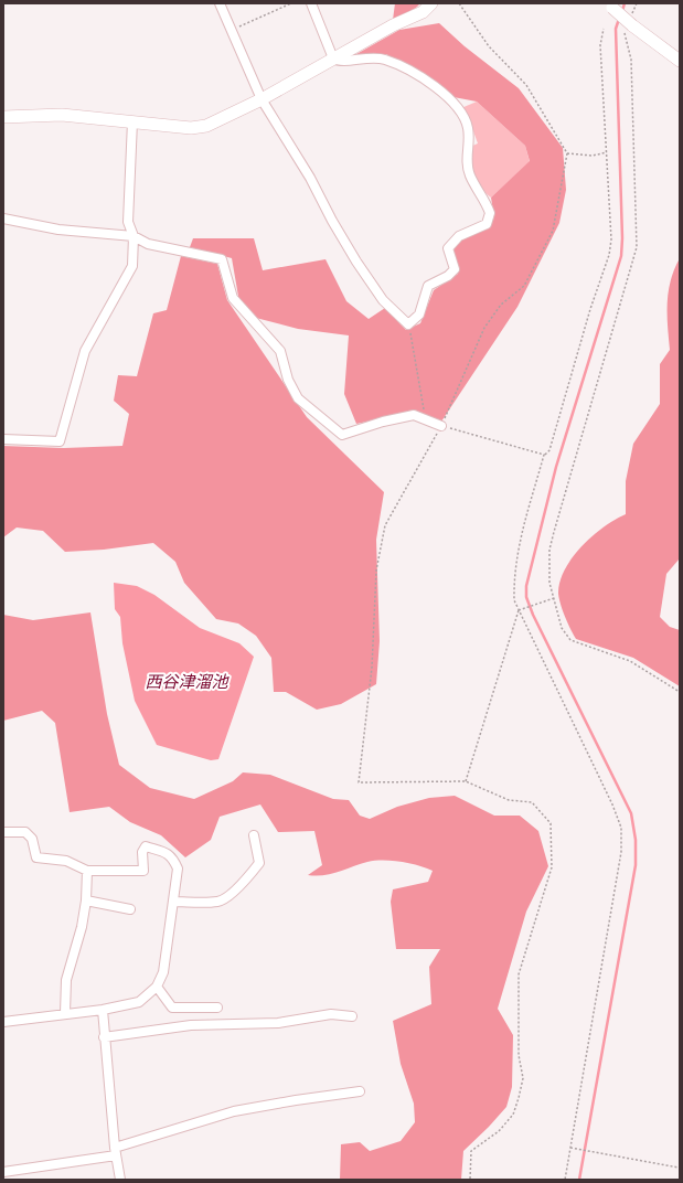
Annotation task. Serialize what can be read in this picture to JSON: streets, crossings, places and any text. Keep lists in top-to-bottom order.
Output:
{
  "water": ["西谷津溜池"]
}
